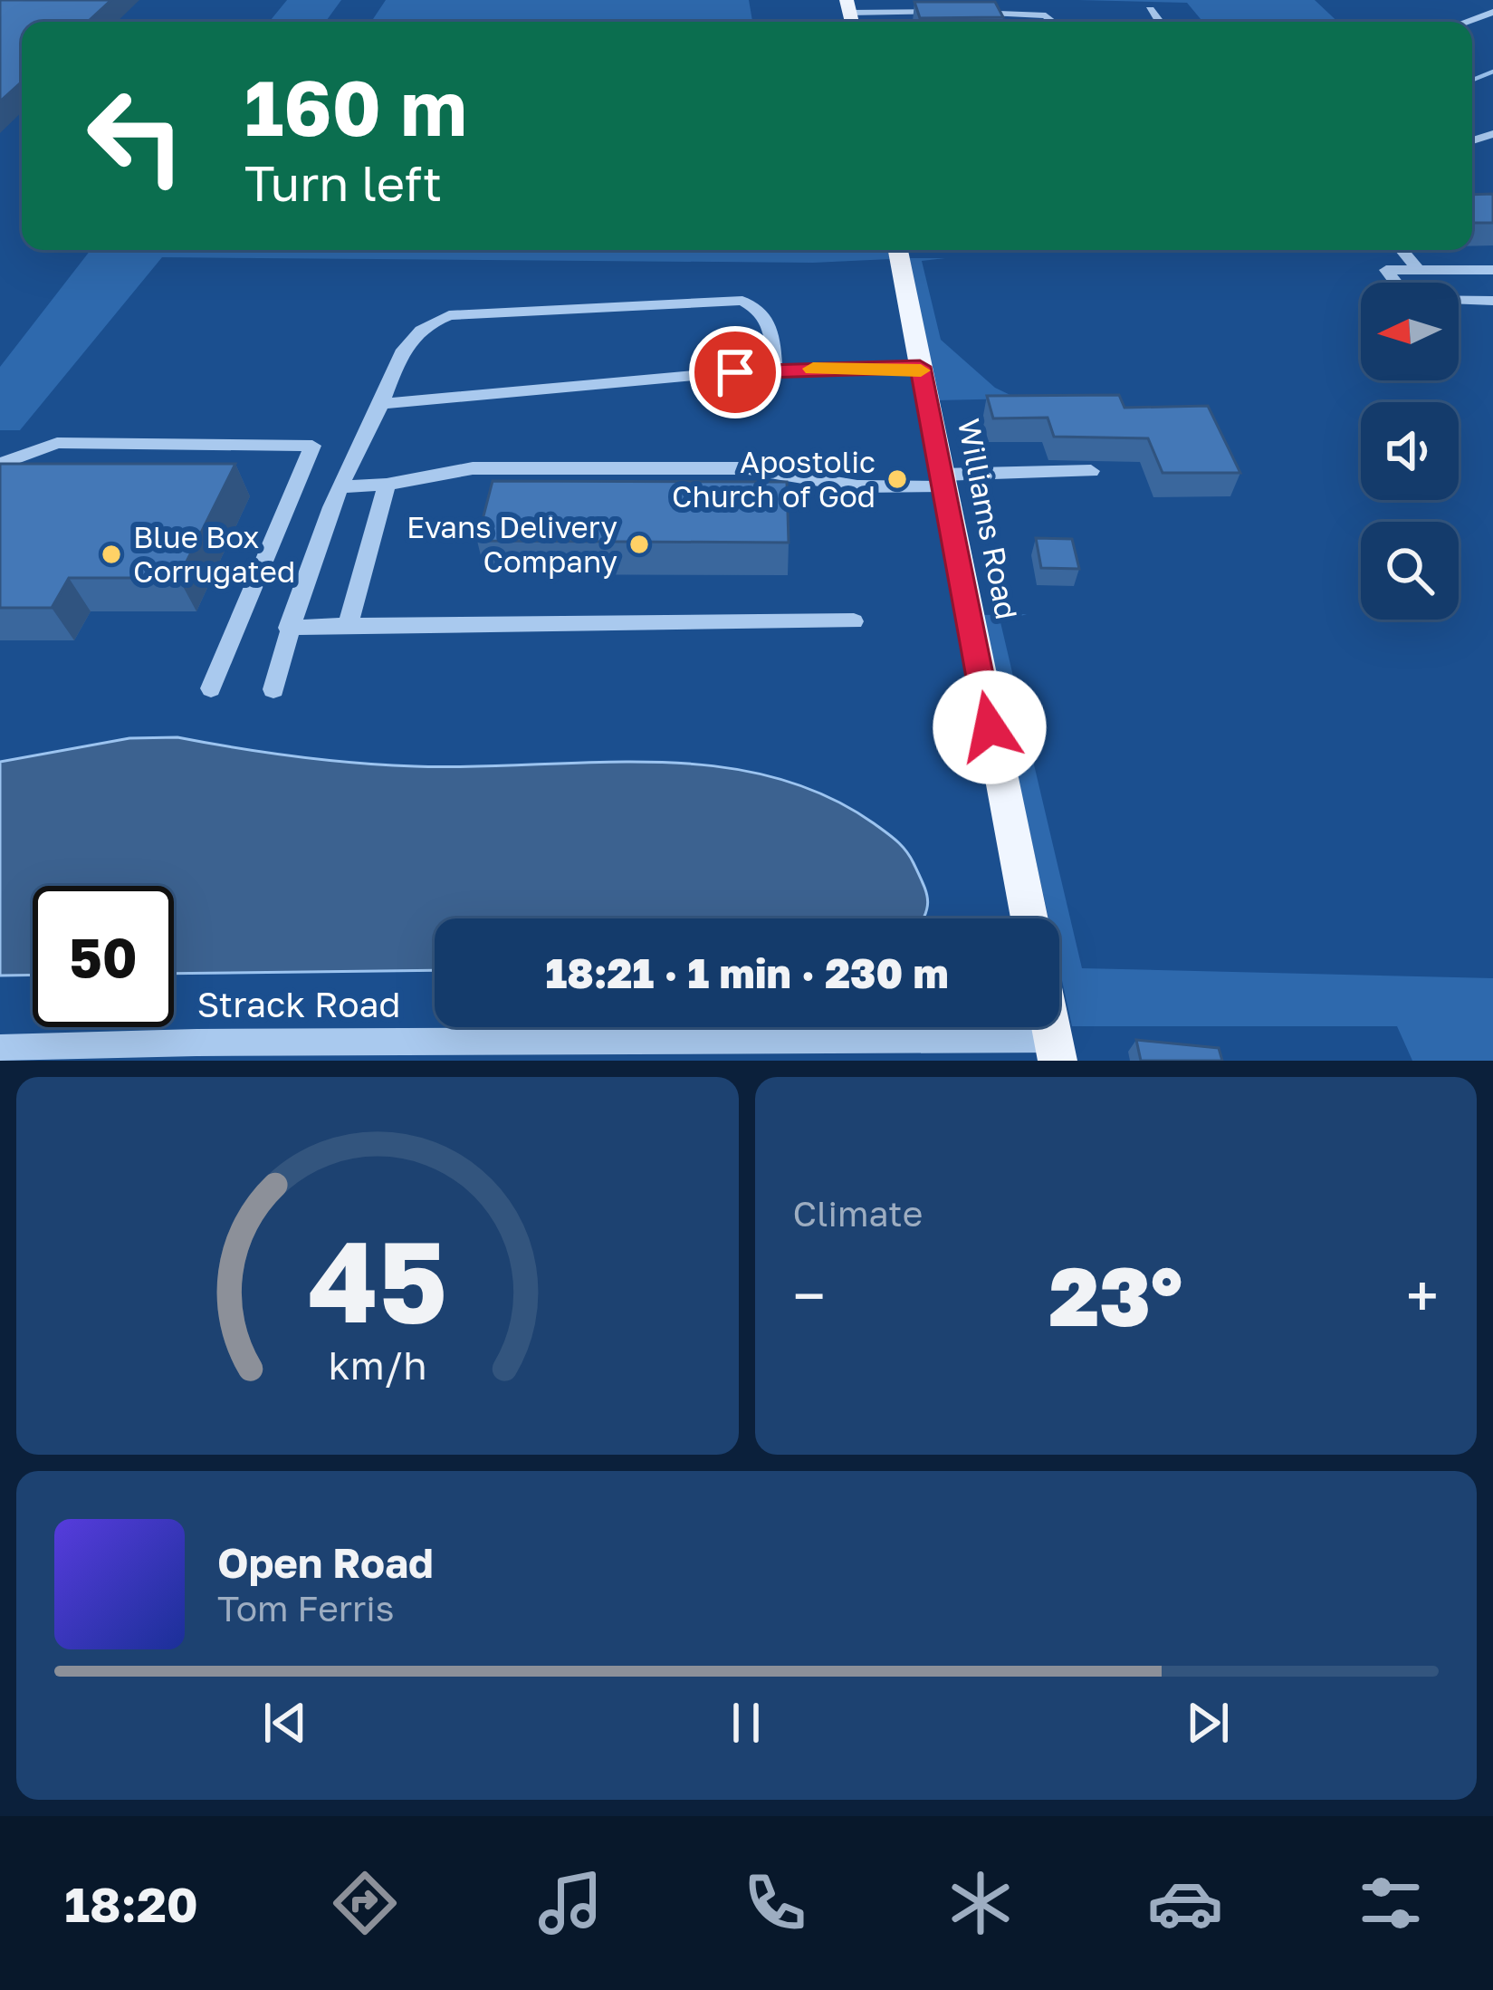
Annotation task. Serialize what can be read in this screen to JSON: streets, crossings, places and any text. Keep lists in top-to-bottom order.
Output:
{
  "streets": {
    "main road": ["Williams Road"],
    "street": ["Strack Road"]
  },
  "places": ["Apostolic Church of God", "Evans Delivery Company", "Blue Box Corrugated"],
  "north": "left",
  "page": {
    "turn": ["160 m", "Turn left"],
    "limit": "50",
    "trip": "18:21 · 1 min · 230 m",
    "tile": "Climate",
    "heat": ["−", "23°", "+"],
    "song": ["Open Road", "Tom Ferris"],
    "tabs": "18:20",
    "gauge": ["45", "km/h"]
  }
}
